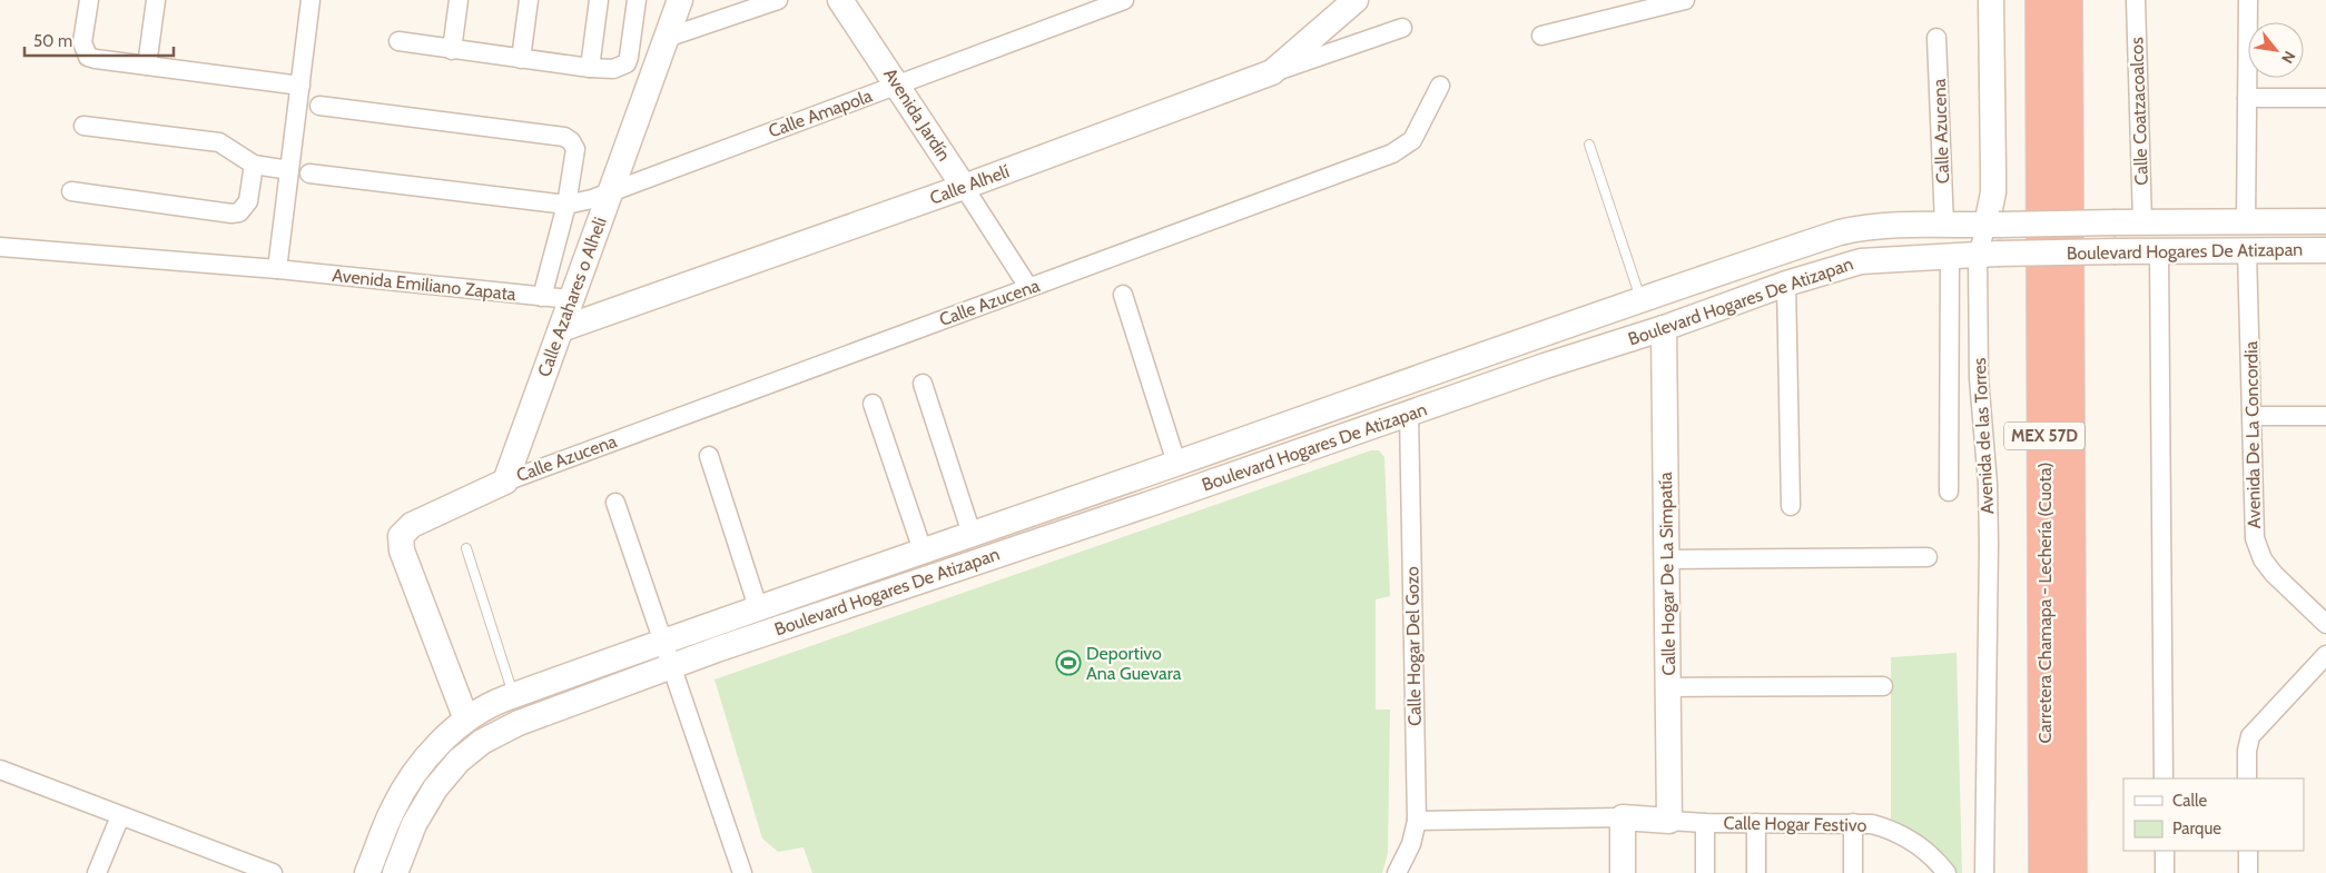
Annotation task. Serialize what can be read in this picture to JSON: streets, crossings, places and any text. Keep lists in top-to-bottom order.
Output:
{
  "streets": {
    "highway": ["MEX 57D", "Carretera Chamapa - Lechería (Cuota)"],
    "street": [
      "Calle Coatzacoalcos",
      "Calle Amapola",
      "Avenida Jardín",
      "Calle Azucena",
      "Calle Alhelí",
      "Boulevard Hogares De Atizapan",
      "Avenida Emiliano Zapata",
      "Calle Azahares o Alheli",
      "Avenida De La Concordia",
      "Avenida de las Torres",
      "Calle Hogar De La Simpatía",
      "Calle Hogar Del Gozo",
      "Calle Hogar Festivo"
    ]
  },
  "crossings": [
    ["Calle Coatzacoalcos", "Boulevard Hogares De Atizapan"],
    ["Calle Amapola", "Avenida Jardín"],
    ["Calle Amapola", "Calle Azahares o Alheli"],
    ["Avenida Jardín", "Calle Azucena"],
    ["Avenida Jardín", "Calle Alhelí"],
    ["Calle Azucena", "Boulevard Hogares De Atizapan"],
    ["Calle Azucena", "Calle Azahares o Alheli"],
    ["Calle Alhelí", "Calle Azahares o Alheli"],
    ["Boulevard Hogares De Atizapan", "Avenida De La Concordia"],
    ["Boulevard Hogares De Atizapan", "Avenida de las Torres"],
    ["Boulevard Hogares De Atizapan", "Calle Hogar De La Simpatía"],
    ["Boulevard Hogares De Atizapan", "Calle Hogar Del Gozo"],
    ["Avenida Emiliano Zapata", "Calle Azahares o Alheli"],
    ["Calle Hogar De La Simpatía", "Calle Hogar Festivo"]
  ],
  "places": {
    "sports": ["Deportivo Ana Guevara"]
  },
  "legend": ["Calle", "Parque"],
  "scale_bar": "50 m",
  "north": "bottom right"
}
